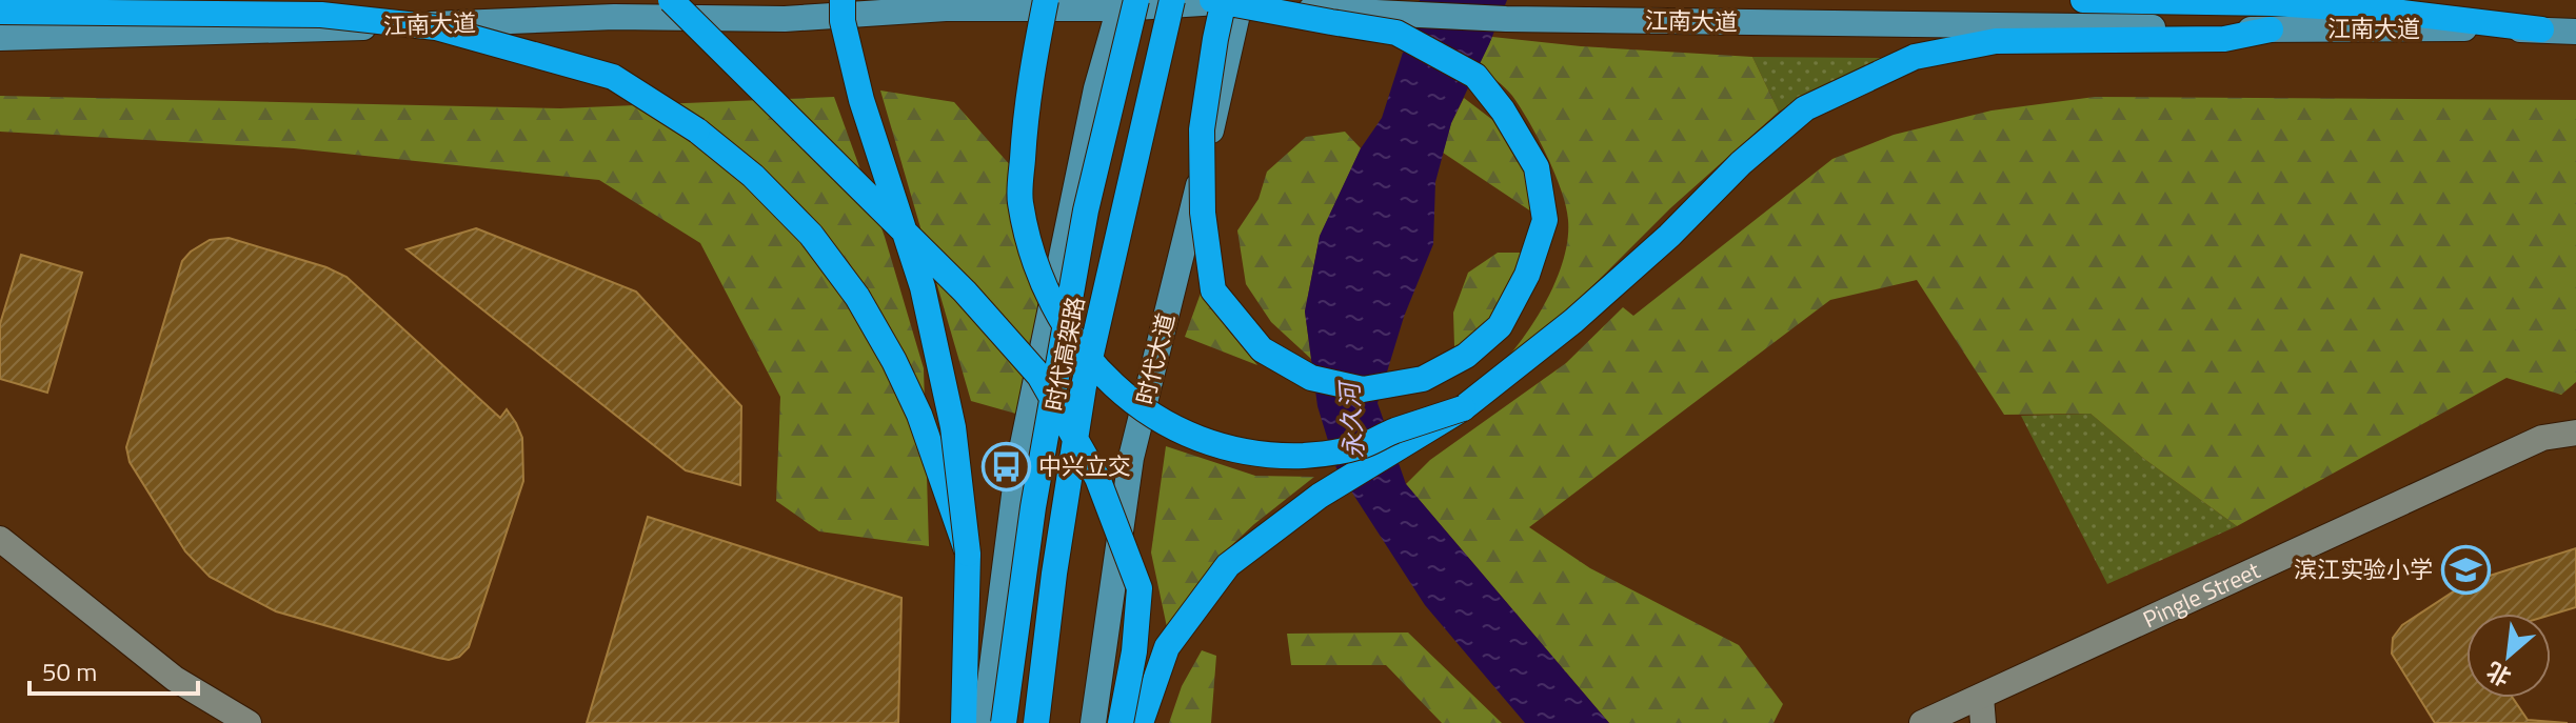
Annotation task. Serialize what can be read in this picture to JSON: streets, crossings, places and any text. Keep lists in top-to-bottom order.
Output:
{
  "streets": {
    "highway": ["时代高架路"],
    "main road": ["江南大道", "时代大道"],
    "street": ["Pingle Street"]
  },
  "crossings": [
    ["江南大道", "时代高架路"],
    ["江南大道", "时代大道"]
  ],
  "water": ["永久河"],
  "places": {
    "bus stop": ["中兴立交"],
    "school or university": ["滨江实验小学"]
  },
  "scale_bar": "50 m",
  "north": "bottom left"
}
